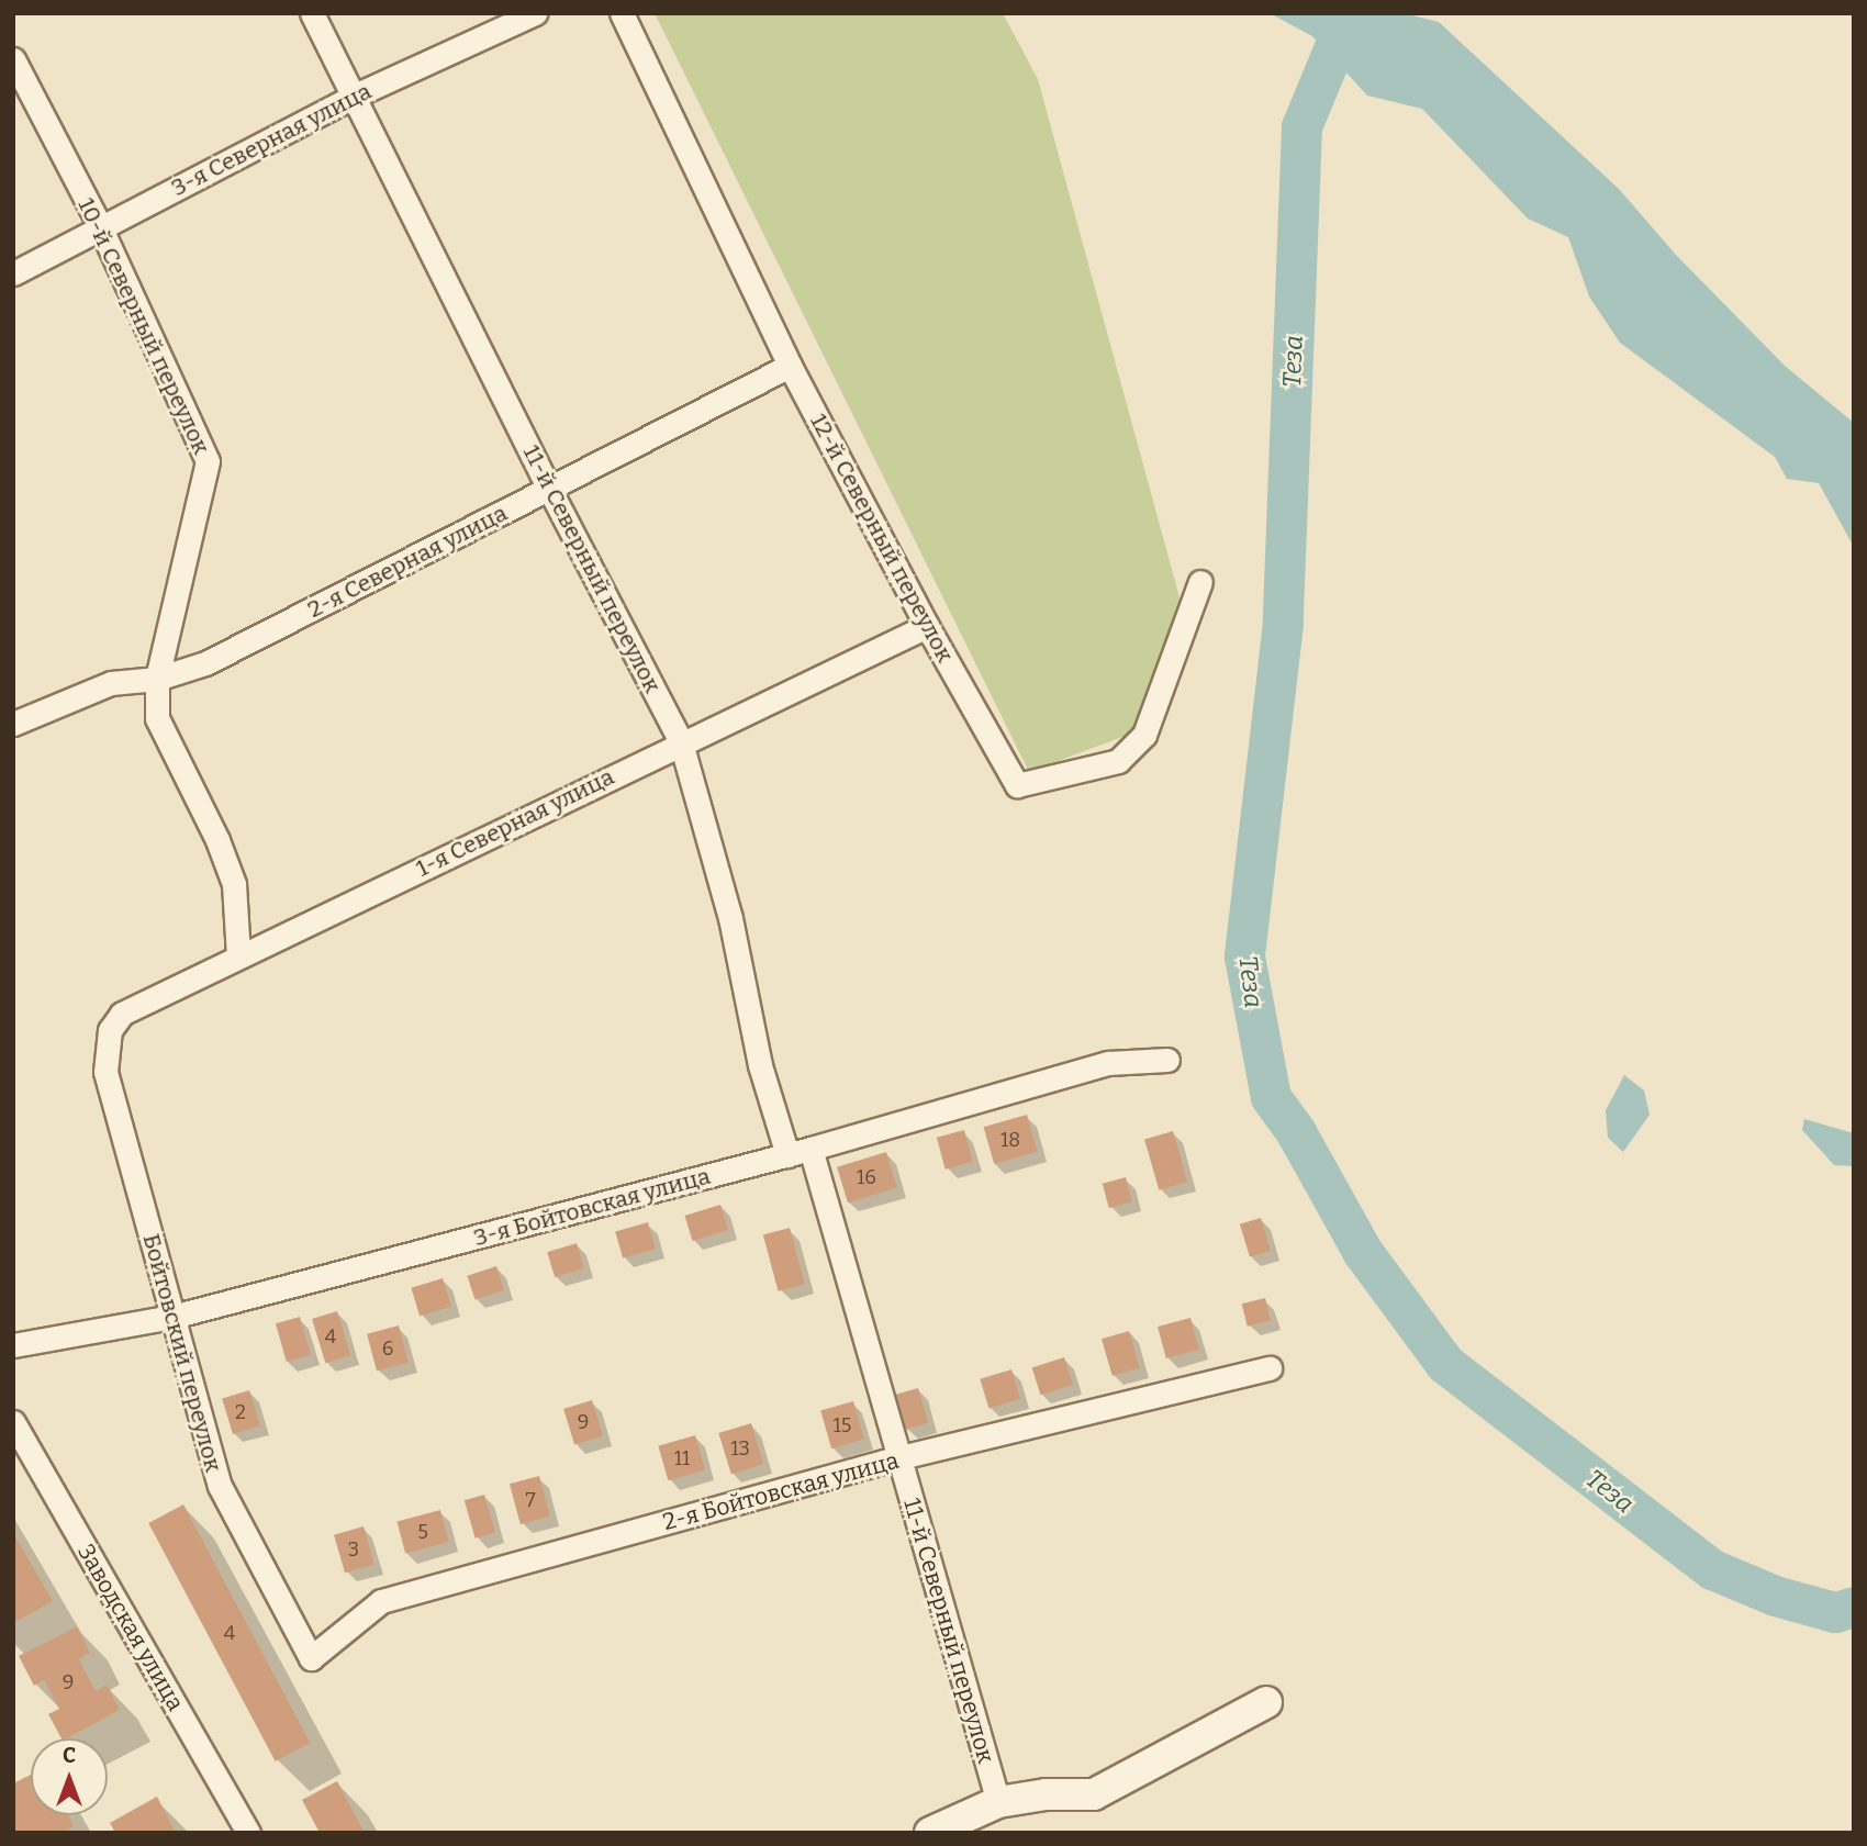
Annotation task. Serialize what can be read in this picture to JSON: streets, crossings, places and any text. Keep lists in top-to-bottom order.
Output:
{
  "streets": {
    "street": [
      "3-я Северная улица",
      "10-й Северный переулок",
      "12-й Северный переулок",
      "2-я Северная улица",
      "11-й Северный переулок",
      "1-я Северная улица",
      "3-я Бойтовская улица",
      "Бойтовский переулок",
      "2-я Бойтовская улица",
      "Заводская улица"
    ]
  },
  "crossings": [
    ["3-я Северная улица", "10-й Северный переулок"],
    ["3-я Северная улица", "11-й Северный переулок"],
    ["10-й Северный переулок", "2-я Северная улица"],
    ["10-й Северный переулок", "1-я Северная улица"],
    ["12-й Северный переулок", "2-я Северная улица"],
    ["12-й Северный переулок", "1-я Северная улица"],
    ["2-я Северная улица", "11-й Северный переулок"],
    ["11-й Северный переулок", "1-я Северная улица"],
    ["11-й Северный переулок", "3-я Бойтовская улица"],
    ["11-й Северный переулок", "2-я Бойтовская улица"],
    ["1-я Северная улица", "Бойтовский переулок"],
    ["3-я Бойтовская улица", "Бойтовский переулок"],
    ["Бойтовский переулок", "2-я Бойтовская улица"]
  ],
  "water": ["Теза"],
  "house_numbers": [
    "18",
    "16",
    "4",
    "6",
    "2",
    "9",
    "15",
    "13",
    "11",
    "7",
    "5",
    "3",
    "4",
    "9"
  ],
  "north": "top"
}
